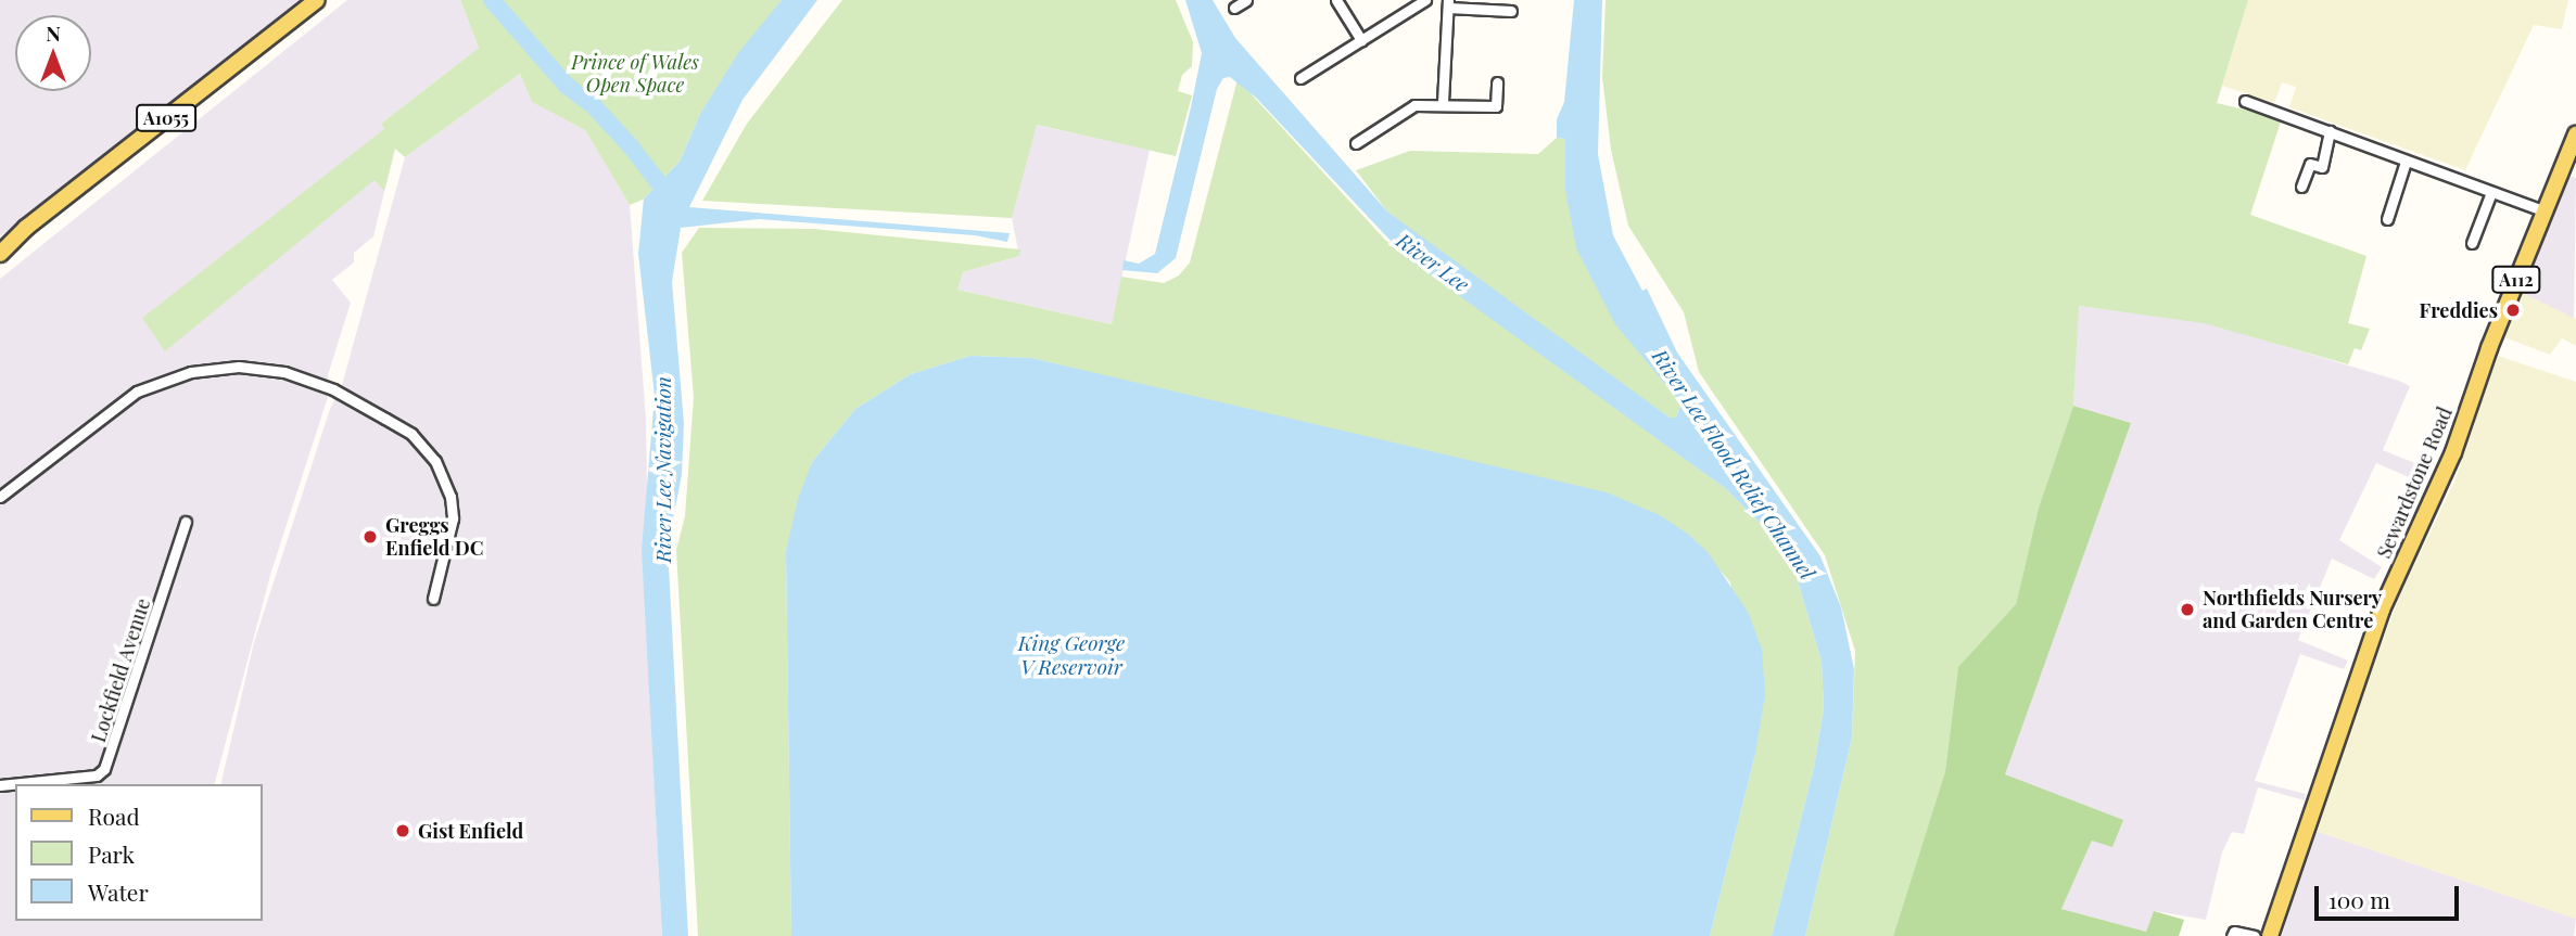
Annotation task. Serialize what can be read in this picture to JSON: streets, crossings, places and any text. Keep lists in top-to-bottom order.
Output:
{
  "streets": {
    "main road": ["A1055", "A112", "Sewardstone Road"],
    "street": ["Lockfield Avenue"]
  },
  "water": [
    "River Lee",
    "River Lee Flood Relief Channel",
    "River Lee Navigation",
    "King George V Reservoir"
  ],
  "parks": ["Prince of Wales Open Space"],
  "places": [
    "Freddies",
    "Greggs Enfield DC",
    "Northfields Nursery and Garden Centre",
    "Gist Enfield"
  ],
  "legend": ["Road", "Park", "Water"],
  "scale_bar": "100 m",
  "north": "top"
}
